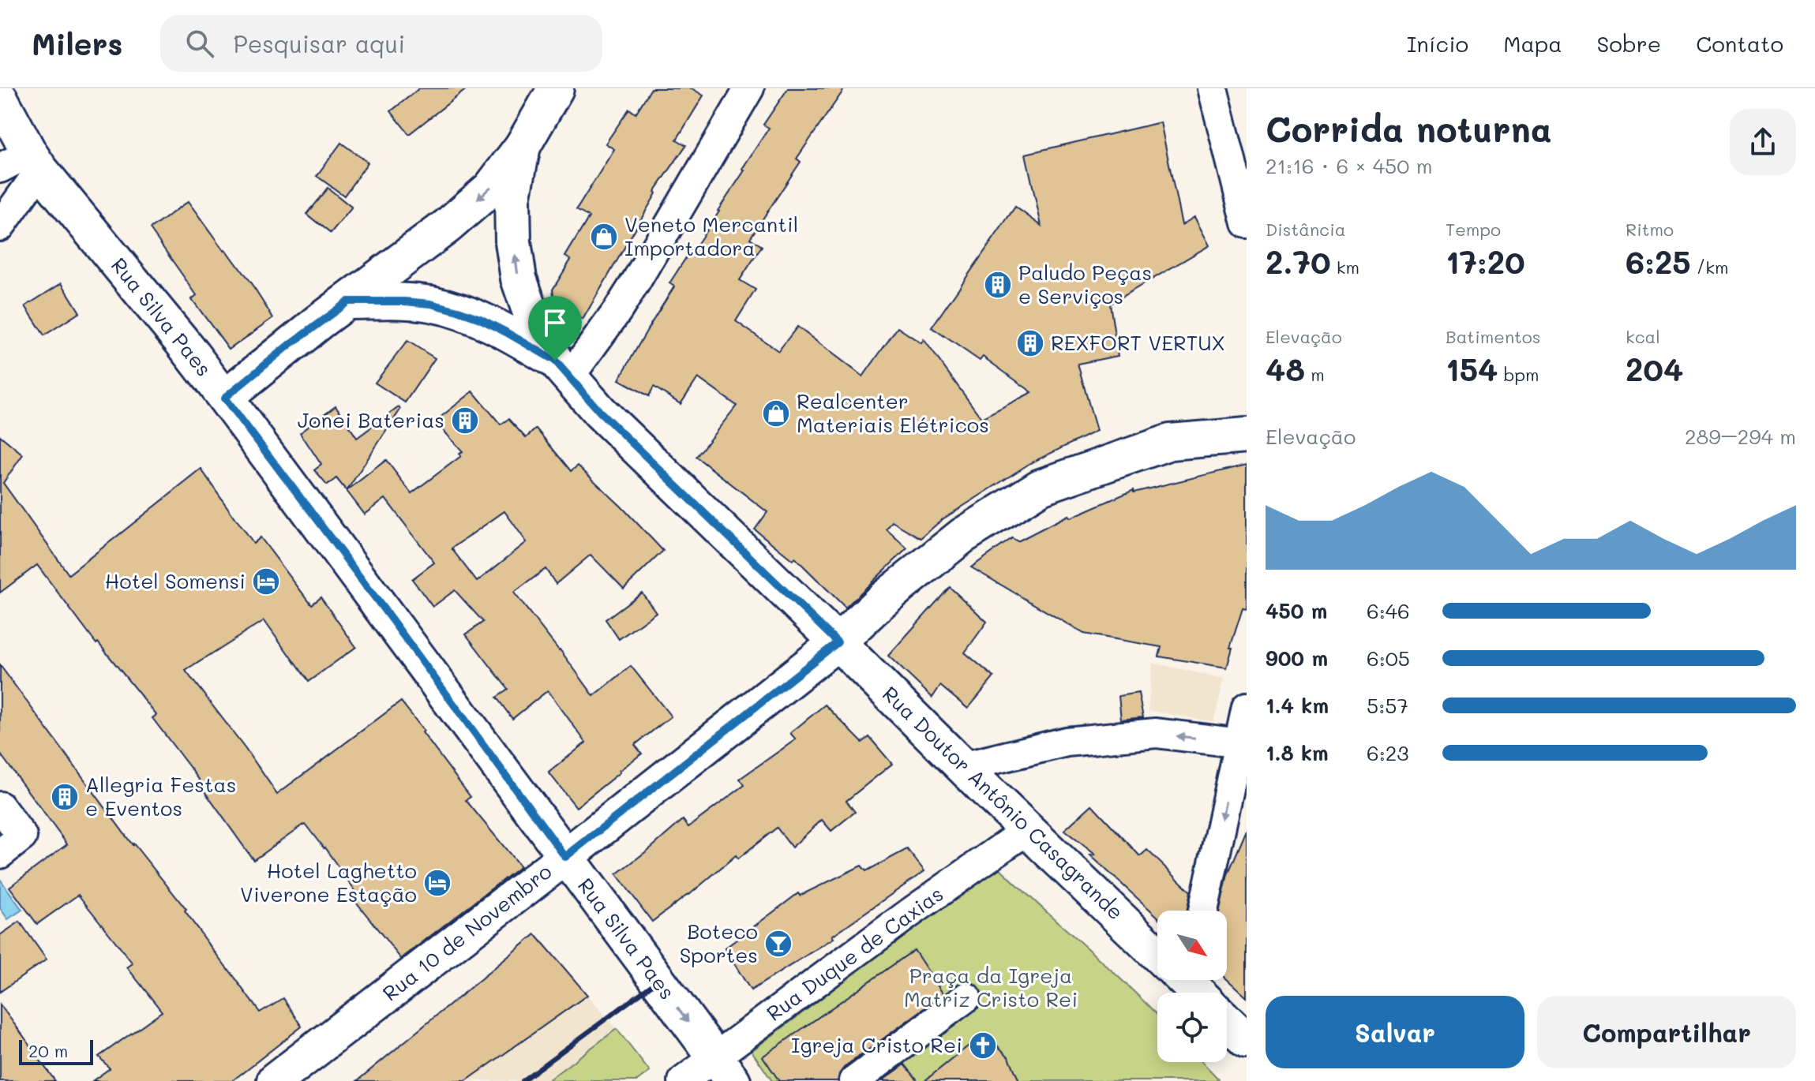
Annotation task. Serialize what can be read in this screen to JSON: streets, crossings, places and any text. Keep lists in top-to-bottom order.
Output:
{
  "streets": {
    "main road": ["Rua Silva Paes", "Rua Doutor Antônio Casagrande", "Rua 10 de Novembro"],
    "street": ["Rua Duque de Caxias"]
  },
  "crossings": [
    ["Rua Silva Paes", "Rua 10 de Novembro"],
    ["Rua Silva Paes", "Rua Duque de Caxias"],
    ["Rua Doutor Antônio Casagrande", "Rua 10 de Novembro"],
    ["Rua Doutor Antônio Casagrande", "Rua Duque de Caxias"]
  ],
  "parks": ["Praça da Igreja Matriz Cristo Rei"],
  "places": {
    "shop": ["Veneto Mercantil Importadora", "Realcenter Materiais Elétricos"],
    "building": [
      "Paludo Peças e Serviços",
      "REXFORT VERTUX",
      "Jonei Baterias",
      "Allegria Festas e Eventos"
    ],
    "hotel": ["Hotel Somensi", "Hotel Laghetto Viverone Estação"],
    "bar": ["Boteco Sportes"],
    "church": ["Igreja Cristo Rei"]
  },
  "scale_bar": "20 m",
  "north": "bottom right",
  "page": {
    "header": "Milers",
    "search": "Pesquisar aqui",
    "nav": [
      "Início",
      "Mapa",
      "Sobre",
      "Contato"
    ],
    "heading": ["Corrida noturna", "21:16 · 6 × 450 m"],
    "stats": [
      ["Distância", "2.70 km"],
      ["Tempo", "17:20"],
      ["Ritmo", "6:25 /km"],
      ["Elevação", "48 m"],
      ["Batimentos", "154 bpm"],
      ["kcal", "204"]
    ],
    "chart": ["Elevação", "289–294 m"],
    "list": [
      {
        "name": "450 m",
        "note": "6:46"
      },
      {
        "name": "900 m",
        "note": "6:05"
      },
      {
        "name": "1.4 km",
        "note": "5:57"
      },
      {
        "name": "1.8 km",
        "note": "6:23"
      }
    ],
    "buttons": ["Salvar", "Compartilhar"],
    "scale": "20 m"
  }
}
